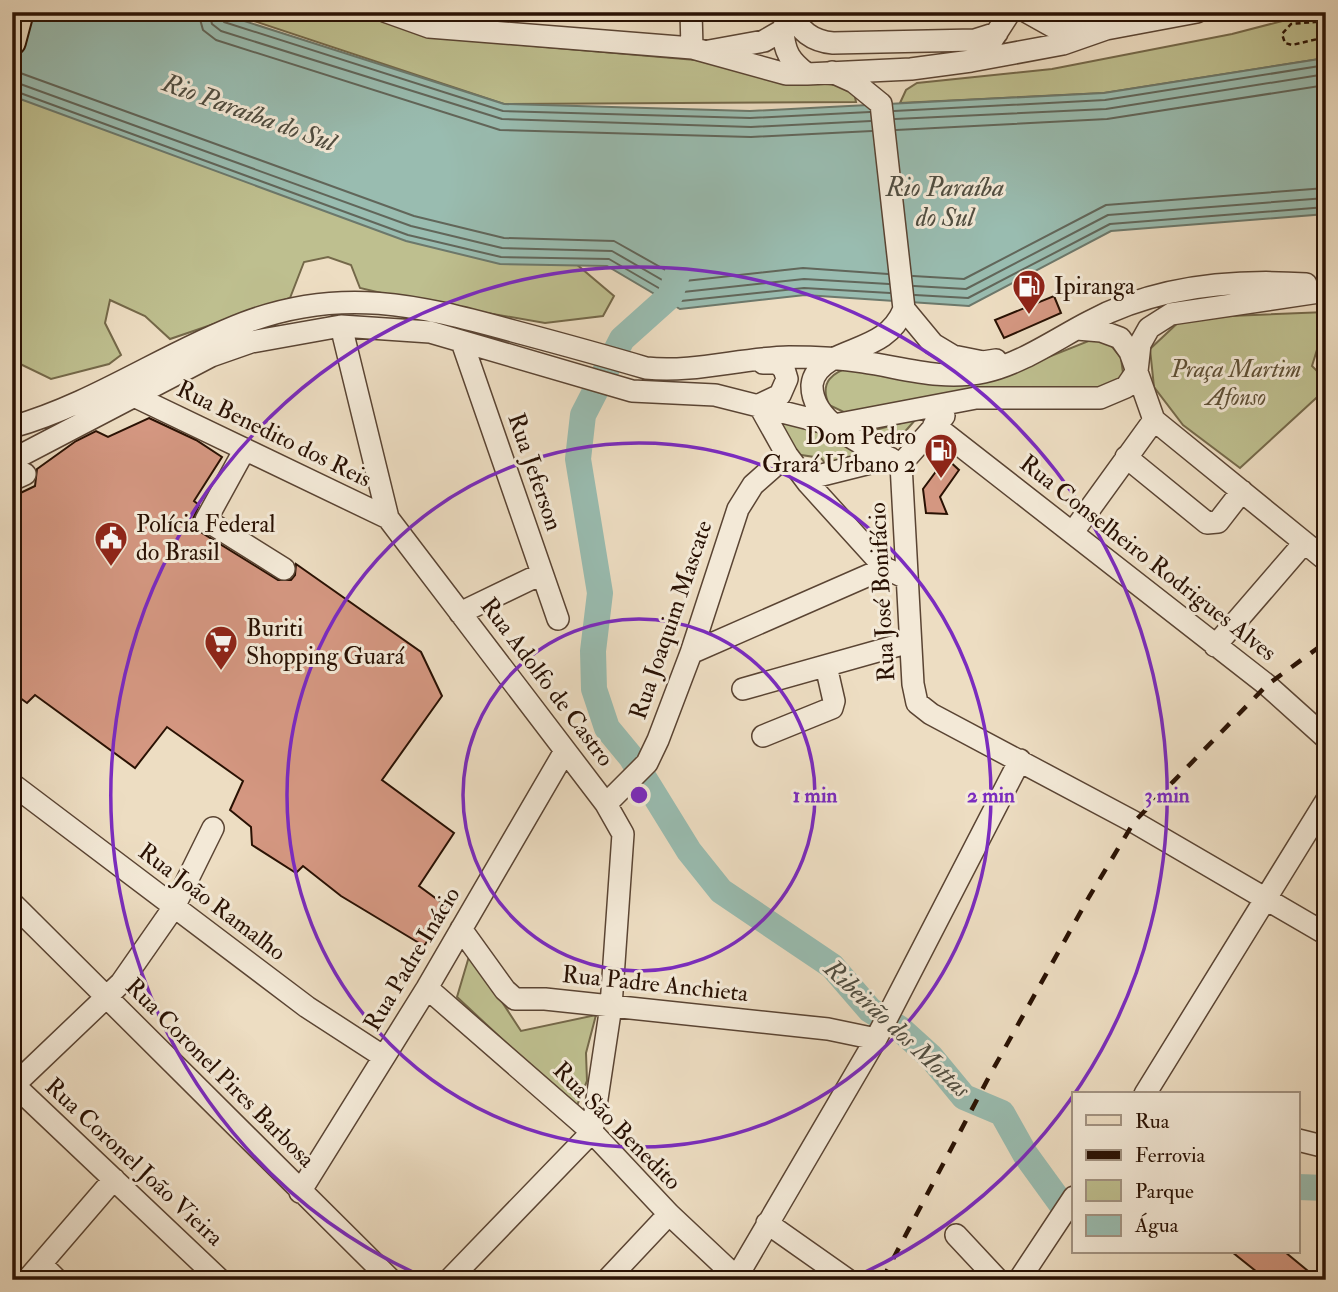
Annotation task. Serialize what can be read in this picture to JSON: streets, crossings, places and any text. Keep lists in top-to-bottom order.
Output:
{
  "streets": {
    "street": [
      "Rua Benedito dos Reis",
      "Rua Jeferson",
      "Rua Conselheiro Rodrigues Alves",
      "Rua José Bonifácio",
      "Rua Joaquim Mascate",
      "Rua Adolfo de Castro",
      "Rua João Ramalho",
      "Rua Padre Inácio",
      "Rua Padre Anchieta",
      "Rua Coronel Pires Barbosa",
      "Rua São Benedito",
      "Rua Coronel João Vieira"
    ]
  },
  "crossings": [
    ["Rua Benedito dos Reis", "Rua Adolfo de Castro"],
    ["Rua Joaquim Mascate", "Rua Adolfo de Castro"],
    ["Rua Adolfo de Castro", "Rua Padre Inácio"],
    ["Rua Adolfo de Castro", "Rua Padre Anchieta"],
    ["Rua Adolfo de Castro", "Rua São Benedito"],
    ["Rua João Ramalho", "Rua Padre Inácio"],
    ["Rua Padre Inácio", "Rua Padre Anchieta"],
    ["Rua Padre Inácio", "Rua Coronel Pires Barbosa"],
    ["Rua Padre Inácio", "Rua São Benedito"]
  ],
  "water": ["Rio Paraíba do Sul", "Ribeirão dos Mottas"],
  "parks": ["Praça Martim Afonso"],
  "places": {
    "fuel station": ["Ipiranga", "Dom Pedro Grará Urbano 2"],
    "public building": ["Polícia Federal do Brasil"],
    "supermarket": ["Buriti Shopping Guará"]
  },
  "legend": [
    "Rua",
    "Ferrovia",
    "Parque",
    "Água"
  ],
  "rings": ["1 min", "2 min", "3 min"]
}
